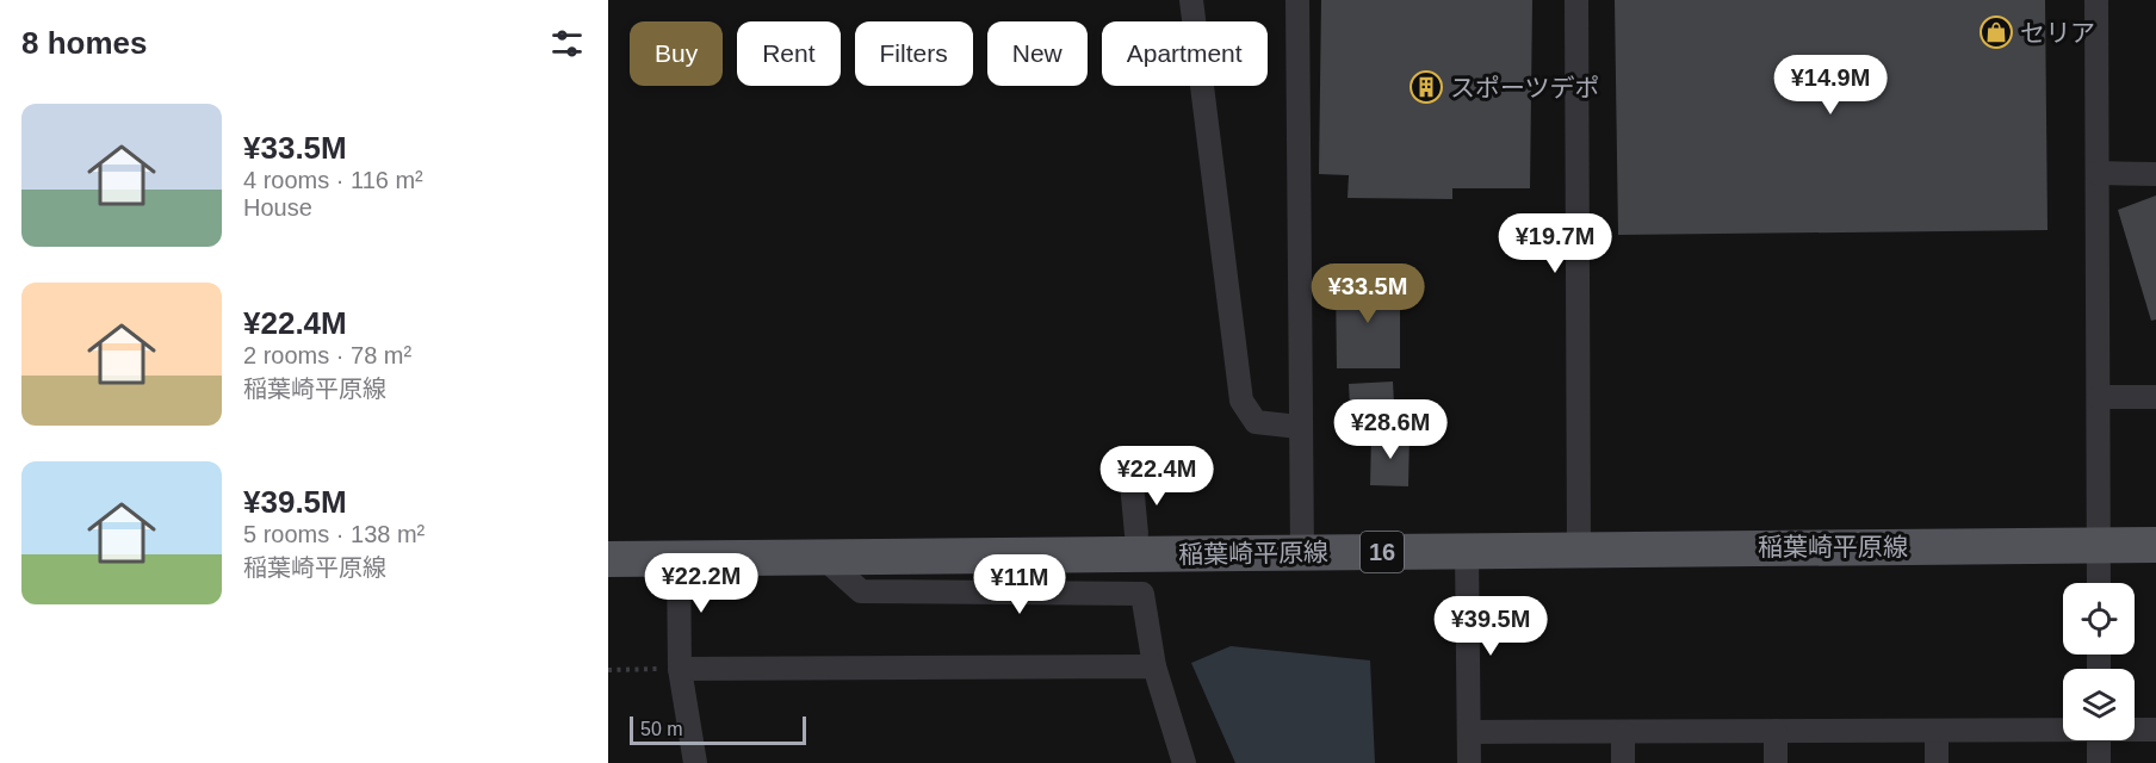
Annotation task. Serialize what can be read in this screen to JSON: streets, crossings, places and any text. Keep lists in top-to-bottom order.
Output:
{
  "streets": {
    "main road": ["稲葉崎平原線", "16"]
  },
  "places": {
    "shop": ["セリア"],
    "building": ["スポーツデポ"]
  },
  "scale_bar": "50 m",
  "page": {
    "heading": "8 homes",
    "chip": [
      "Buy",
      "Rent",
      "Filters",
      "New",
      "Apartment"
    ],
    "price": [
      "¥14.9M",
      "¥19.7M",
      "¥33.5M",
      "¥28.6M",
      "¥22.4M",
      "¥22.2M",
      "¥11M",
      "¥39.5M"
    ],
    "list": [
      {
        "name": "¥33.5M",
        "note": "4 rooms · 116 m² · House"
      },
      {
        "name": "¥22.4M",
        "note": "2 rooms · 78 m² · 稲葉崎平原線"
      },
      {
        "name": "¥39.5M",
        "note": "5 rooms · 138 m² · 稲葉崎平原線"
      }
    ],
    "scale": "50 m"
  }
}
